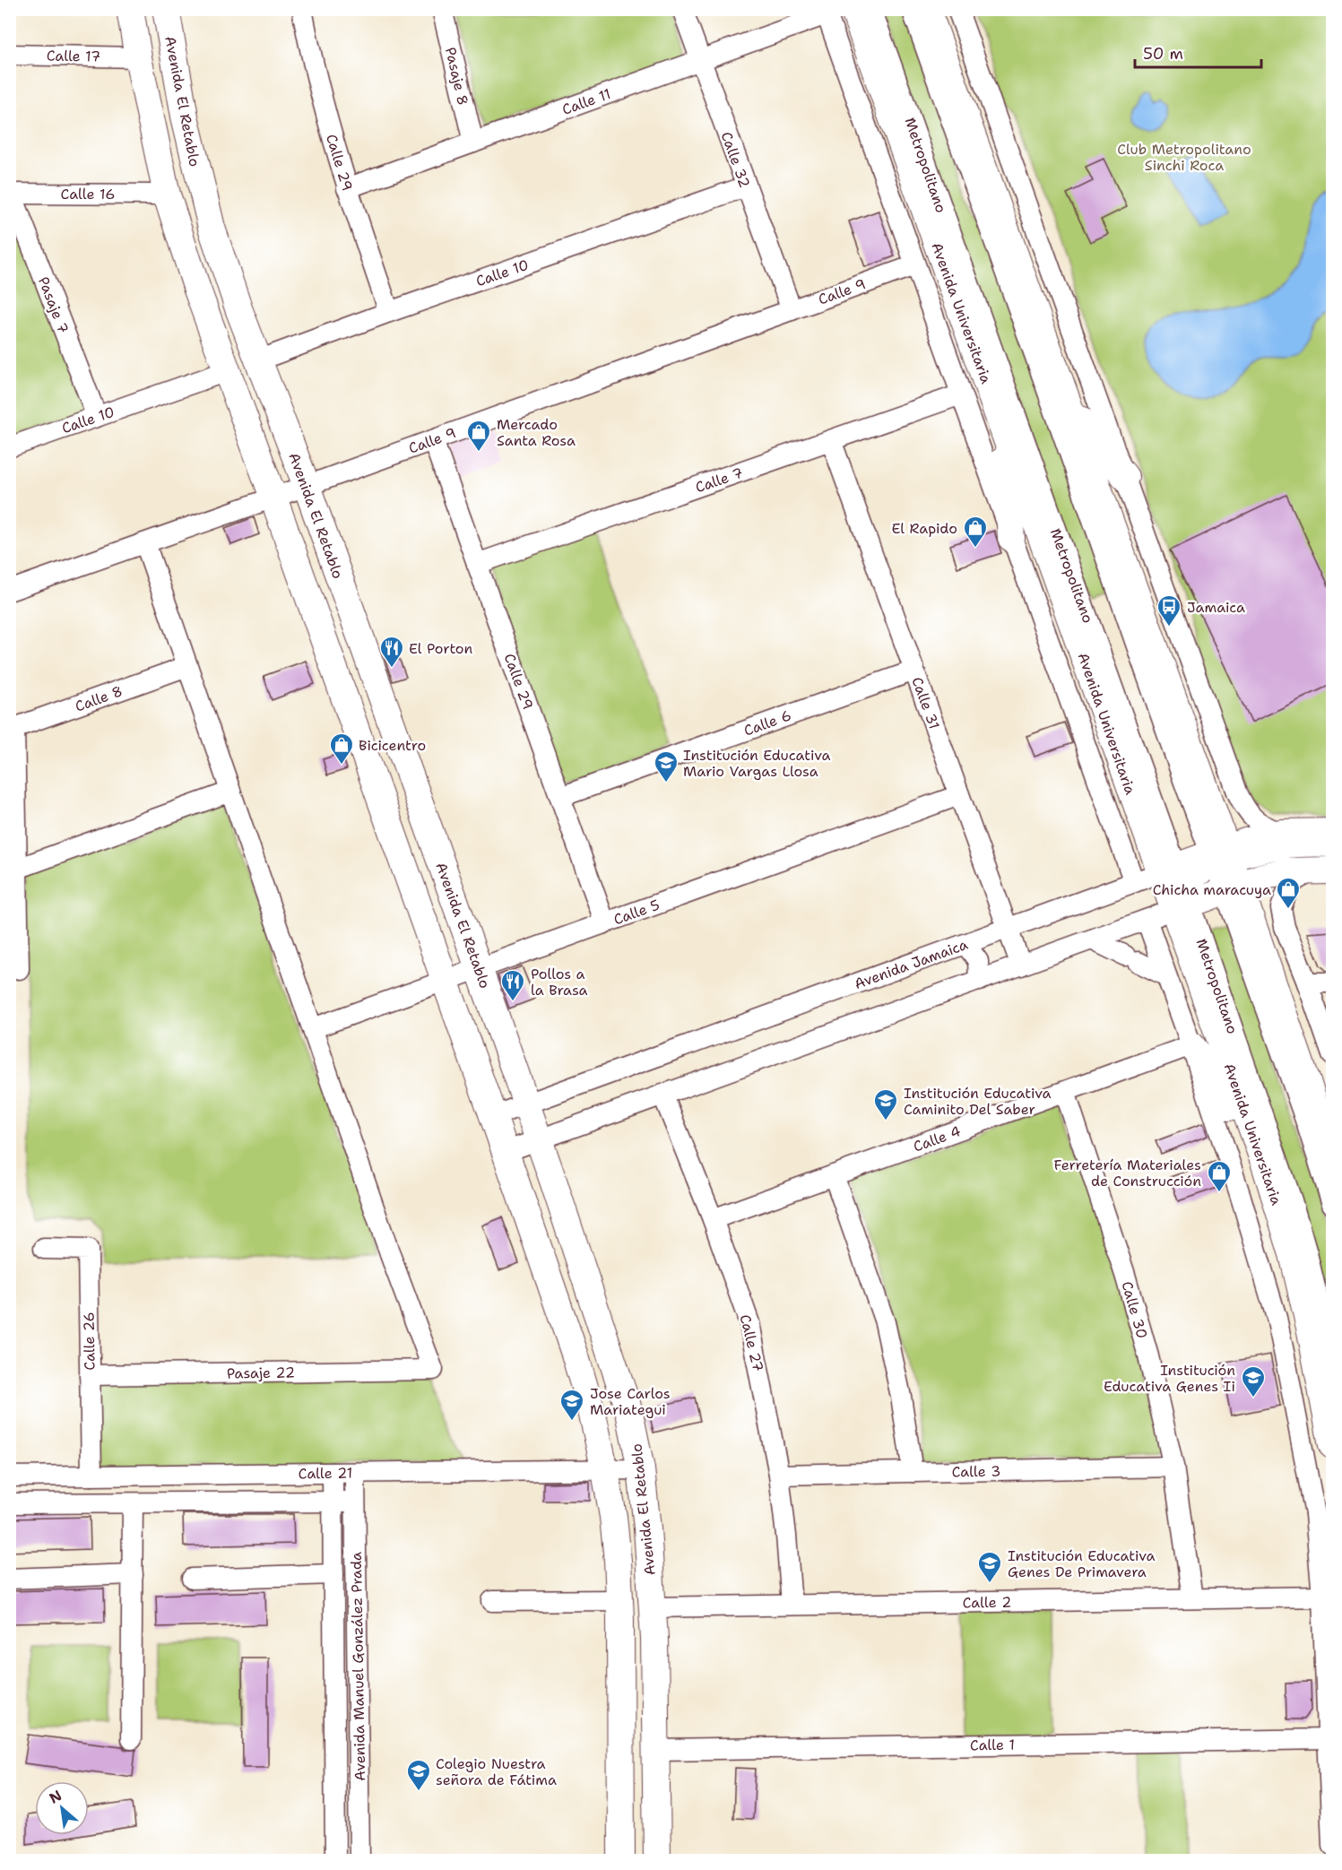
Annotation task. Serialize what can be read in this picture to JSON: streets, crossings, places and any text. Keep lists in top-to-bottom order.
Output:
{
  "streets": {
    "main road": ["Avenida El Retablo", "Avenida Universitaria", "Avenida Jamaica"],
    "street": [
      "Calle 17",
      "Pasaje 8",
      "Calle 11",
      "Calle 32",
      "Calle 29",
      "Metropolitano",
      "Calle 16",
      "Calle 10",
      "Calle 9",
      "Pasaje 7",
      "Calle 7",
      "Calle 8",
      "Calle 31",
      "Calle 6",
      "Calle 5",
      "Calle 4",
      "Calle 30",
      "Calle 26",
      "Calle 27",
      "Pasaje 22",
      "Calle 3",
      "Calle 21",
      "Calle 2",
      "Avenida Manuel González Prada",
      "Calle 1"
    ]
  },
  "crossings": [
    ["Calle 17", "Avenida El Retablo"],
    ["Pasaje 8", "Calle 11"],
    ["Avenida El Retablo", "Calle 16"],
    ["Avenida El Retablo", "Calle 10"],
    ["Avenida El Retablo", "Calle 9"],
    ["Avenida El Retablo", "Calle 5"],
    ["Avenida El Retablo", "Avenida Jamaica"],
    ["Avenida El Retablo", "Calle 21"],
    ["Avenida El Retablo", "Calle 2"],
    ["Avenida El Retablo", "Calle 1"],
    ["Calle 11", "Calle 32"],
    ["Calle 11", "Calle 29"],
    ["Calle 11", "Avenida Universitaria"],
    ["Calle 32", "Calle 10"],
    ["Calle 32", "Calle 9"],
    ["Calle 29", "Calle 10"],
    ["Calle 29", "Calle 9"],
    ["Calle 29", "Calle 7"],
    ["Calle 29", "Calle 6"],
    ["Calle 29", "Calle 5"],
    ["Metropolitano", "Avenida Universitaria"],
    ["Metropolitano", "Avenida Jamaica"],
    ["Calle 16", "Pasaje 7"],
    ["Calle 10", "Pasaje 7"],
    ["Calle 9", "Avenida Universitaria"],
    ["Avenida Universitaria", "Calle 7"],
    ["Avenida Universitaria", "Avenida Jamaica"],
    ["Avenida Universitaria", "Calle 4"],
    ["Avenida Universitaria", "Calle 2"],
    ["Avenida Universitaria", "Calle 1"],
    ["Calle 7", "Calle 31"],
    ["Calle 31", "Calle 6"],
    ["Calle 31", "Calle 5"],
    ["Calle 31", "Avenida Jamaica"],
    ["Calle 5", "Pasaje 22"],
    ["Avenida Jamaica", "Calle 27"],
    ["Calle 4", "Calle 30"],
    ["Calle 4", "Calle 27"],
    ["Calle 30", "Calle 3"],
    ["Calle 30", "Calle 2"],
    ["Calle 26", "Pasaje 22"],
    ["Calle 26", "Calle 21"],
    ["Calle 27", "Calle 3"],
    ["Calle 27", "Calle 2"],
    ["Calle 21", "Avenida Manuel González Prada"]
  ],
  "parks": ["Club Metropolitano Sinchi Roca"],
  "places": {
    "shop": [
      "Mercado Santa Rosa",
      "El Rapido",
      "Bicicentro",
      "Chicha maracuya",
      "Ferretería Materiales de Construcción"
    ],
    "bus stop": ["Jamaica"],
    "restaurant": ["El Porton", "Pollos a la Brasa"],
    "school or university": [
      "Institución Educativa Mario Vargas Llosa",
      "Institución Educativa Caminito Del Saber",
      "Institución Educativa Genes Ii",
      "Jose Carlos Mariategui",
      "Institución Educativa Genes De Primavera",
      "Colegio Nuestra señora de Fátima"
    ]
  },
  "scale_bar": "50 m",
  "north": "top left"
}
